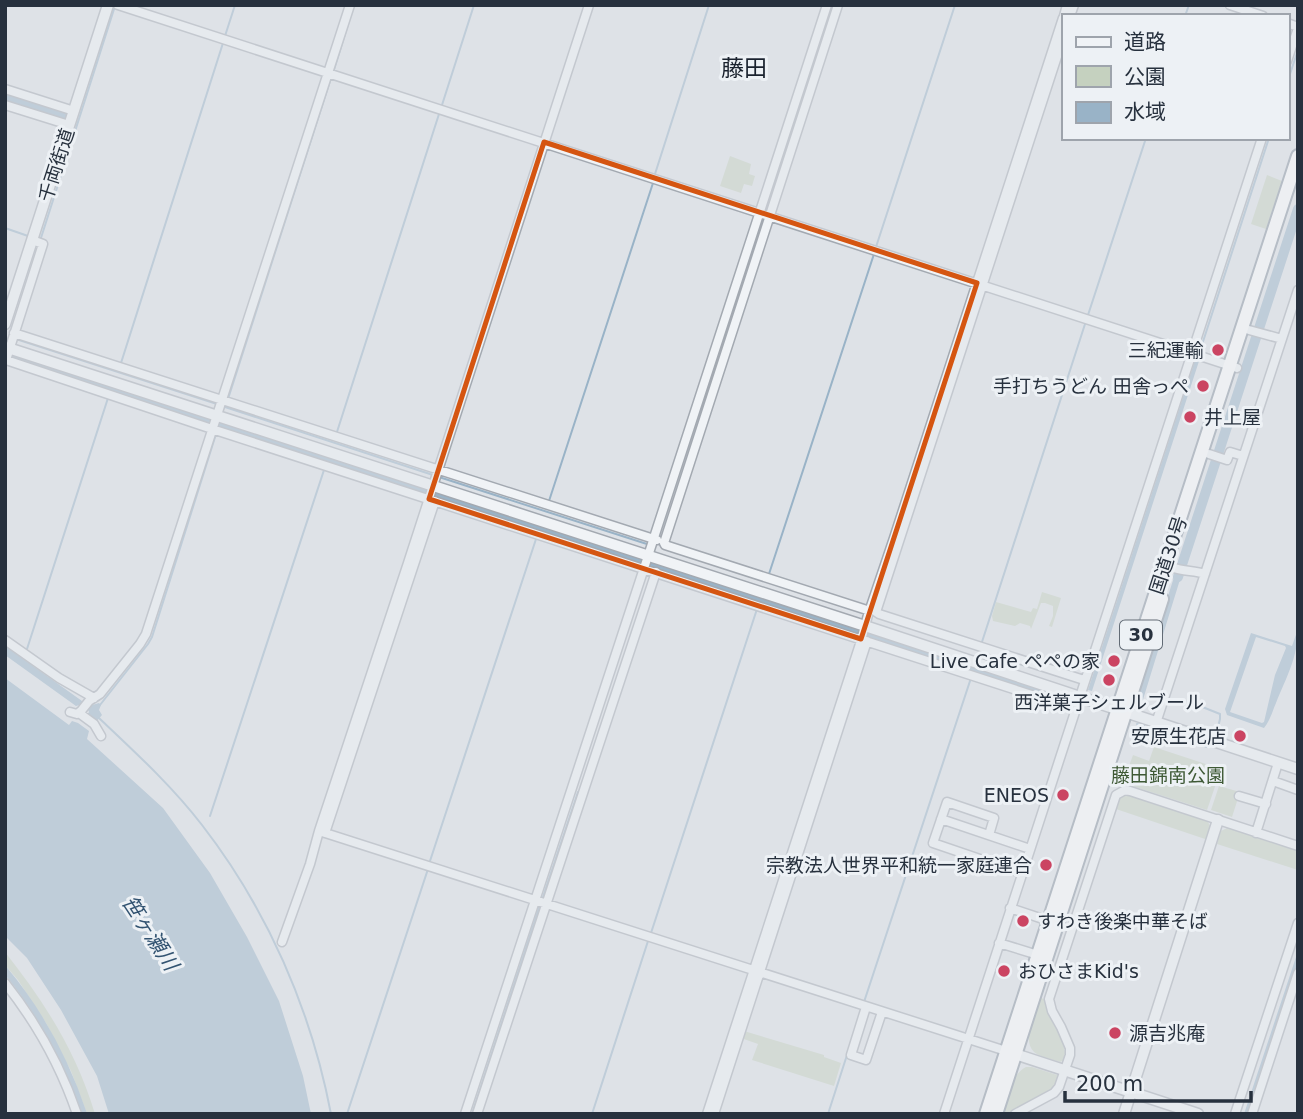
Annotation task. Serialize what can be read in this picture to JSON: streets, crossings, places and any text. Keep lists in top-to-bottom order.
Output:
{
  "streets": {
    "highway": ["国道30号", "30"],
    "street": ["千両街道"]
  },
  "districts": ["藤田"],
  "water": ["笹ヶ瀬川"],
  "parks": ["藤田錦南公園"],
  "places": [
    "三紀運輸",
    "手打ちうどん 田舎っぺ",
    "井上屋",
    "Live Cafe ペペの家",
    "西洋菓子シェルブール",
    "安原生花店",
    "ENEOS",
    "宗教法人世界平和統一家庭連合",
    "すわき後楽中華そば",
    "おひさまKid's",
    "源吉兆庵"
  ],
  "legend": ["道路", "公園", "水域"],
  "scale_bar": "200 m"
}
